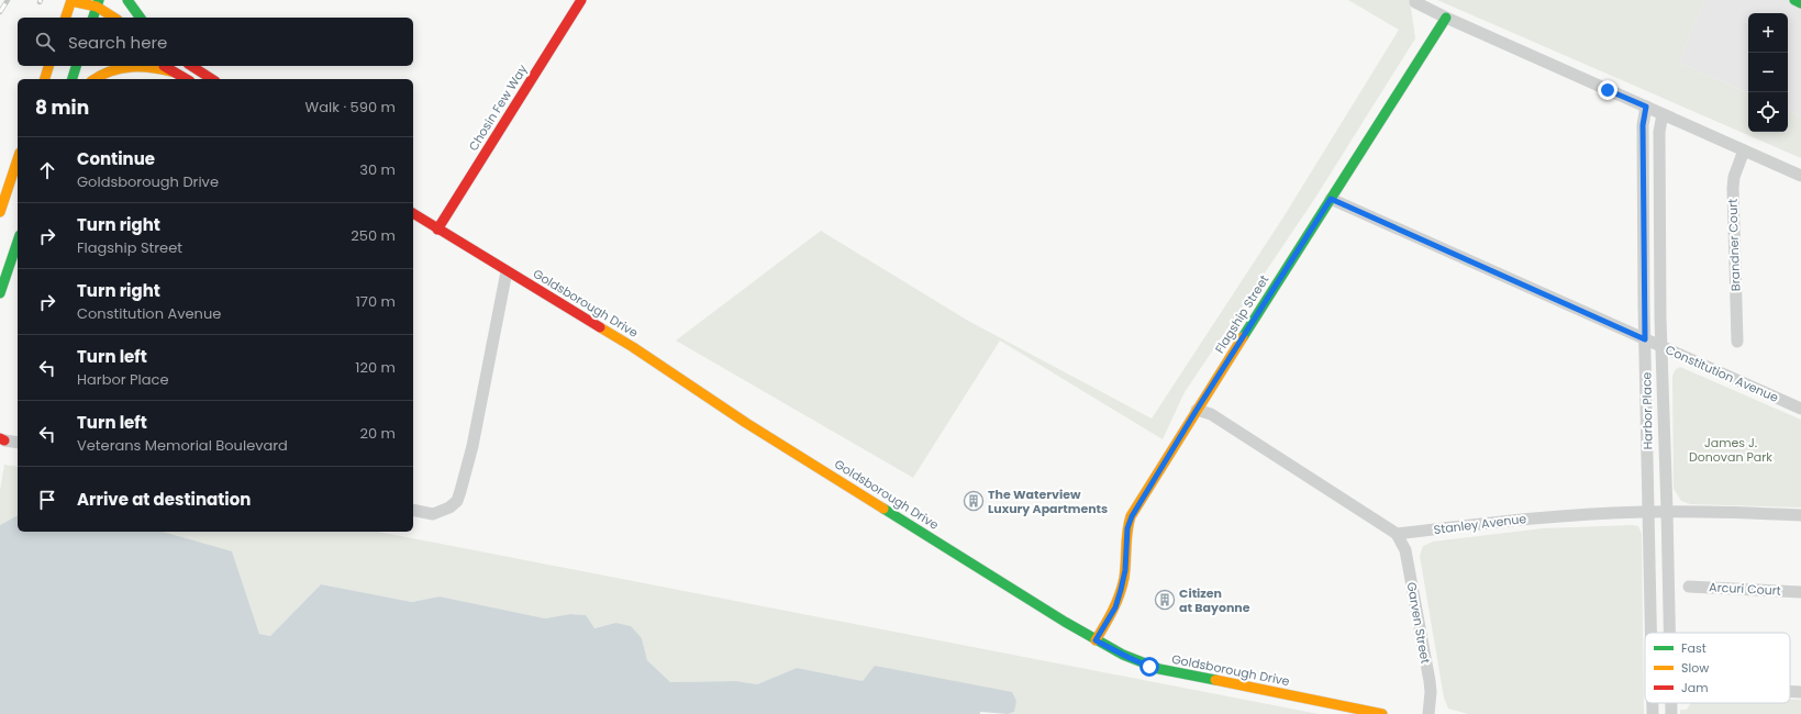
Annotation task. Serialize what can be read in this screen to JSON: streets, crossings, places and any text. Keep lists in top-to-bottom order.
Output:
{
  "streets": {
    "main road": ["Chosin Few Way", "Goldsborough Drive", "Flagship Street"],
    "street": [
      "Brandner Court",
      "Constitution Avenue",
      "Harbor Place",
      "Stanley Avenue",
      "Arcuri Court",
      "Garven Street"
    ]
  },
  "crossings": [
    ["Chosin Few Way", "Goldsborough Drive"],
    ["Goldsborough Drive", "Flagship Street"],
    ["Flagship Street", "Constitution Avenue"],
    ["Constitution Avenue", "Harbor Place"],
    ["Harbor Place", "Stanley Avenue"],
    ["Stanley Avenue", "Garven Street"]
  ],
  "parks": ["James J. Donovan Park"],
  "places": {
    "building": ["The Waterview Luxury Apartments", "Citizen at Bayonne"]
  },
  "legend": ["Fast", "Slow", "Jam"],
  "page": {
    "map_buttons": ["+", "−"],
    "search": "Search here",
    "heading": ["8 min", "Walk · 590 m"],
    "list": [
      ["Continue", "Goldsborough Drive", "30 m"],
      ["Turn right", "Flagship Street", "250 m"],
      ["Turn right", "Constitution Avenue", "170 m"],
      ["Turn left", "Harbor Place", "120 m"],
      ["Turn left", "Veterans Memorial Boulevard", "20 m"],
      "Arrive at destination"
    ]
  }
}
